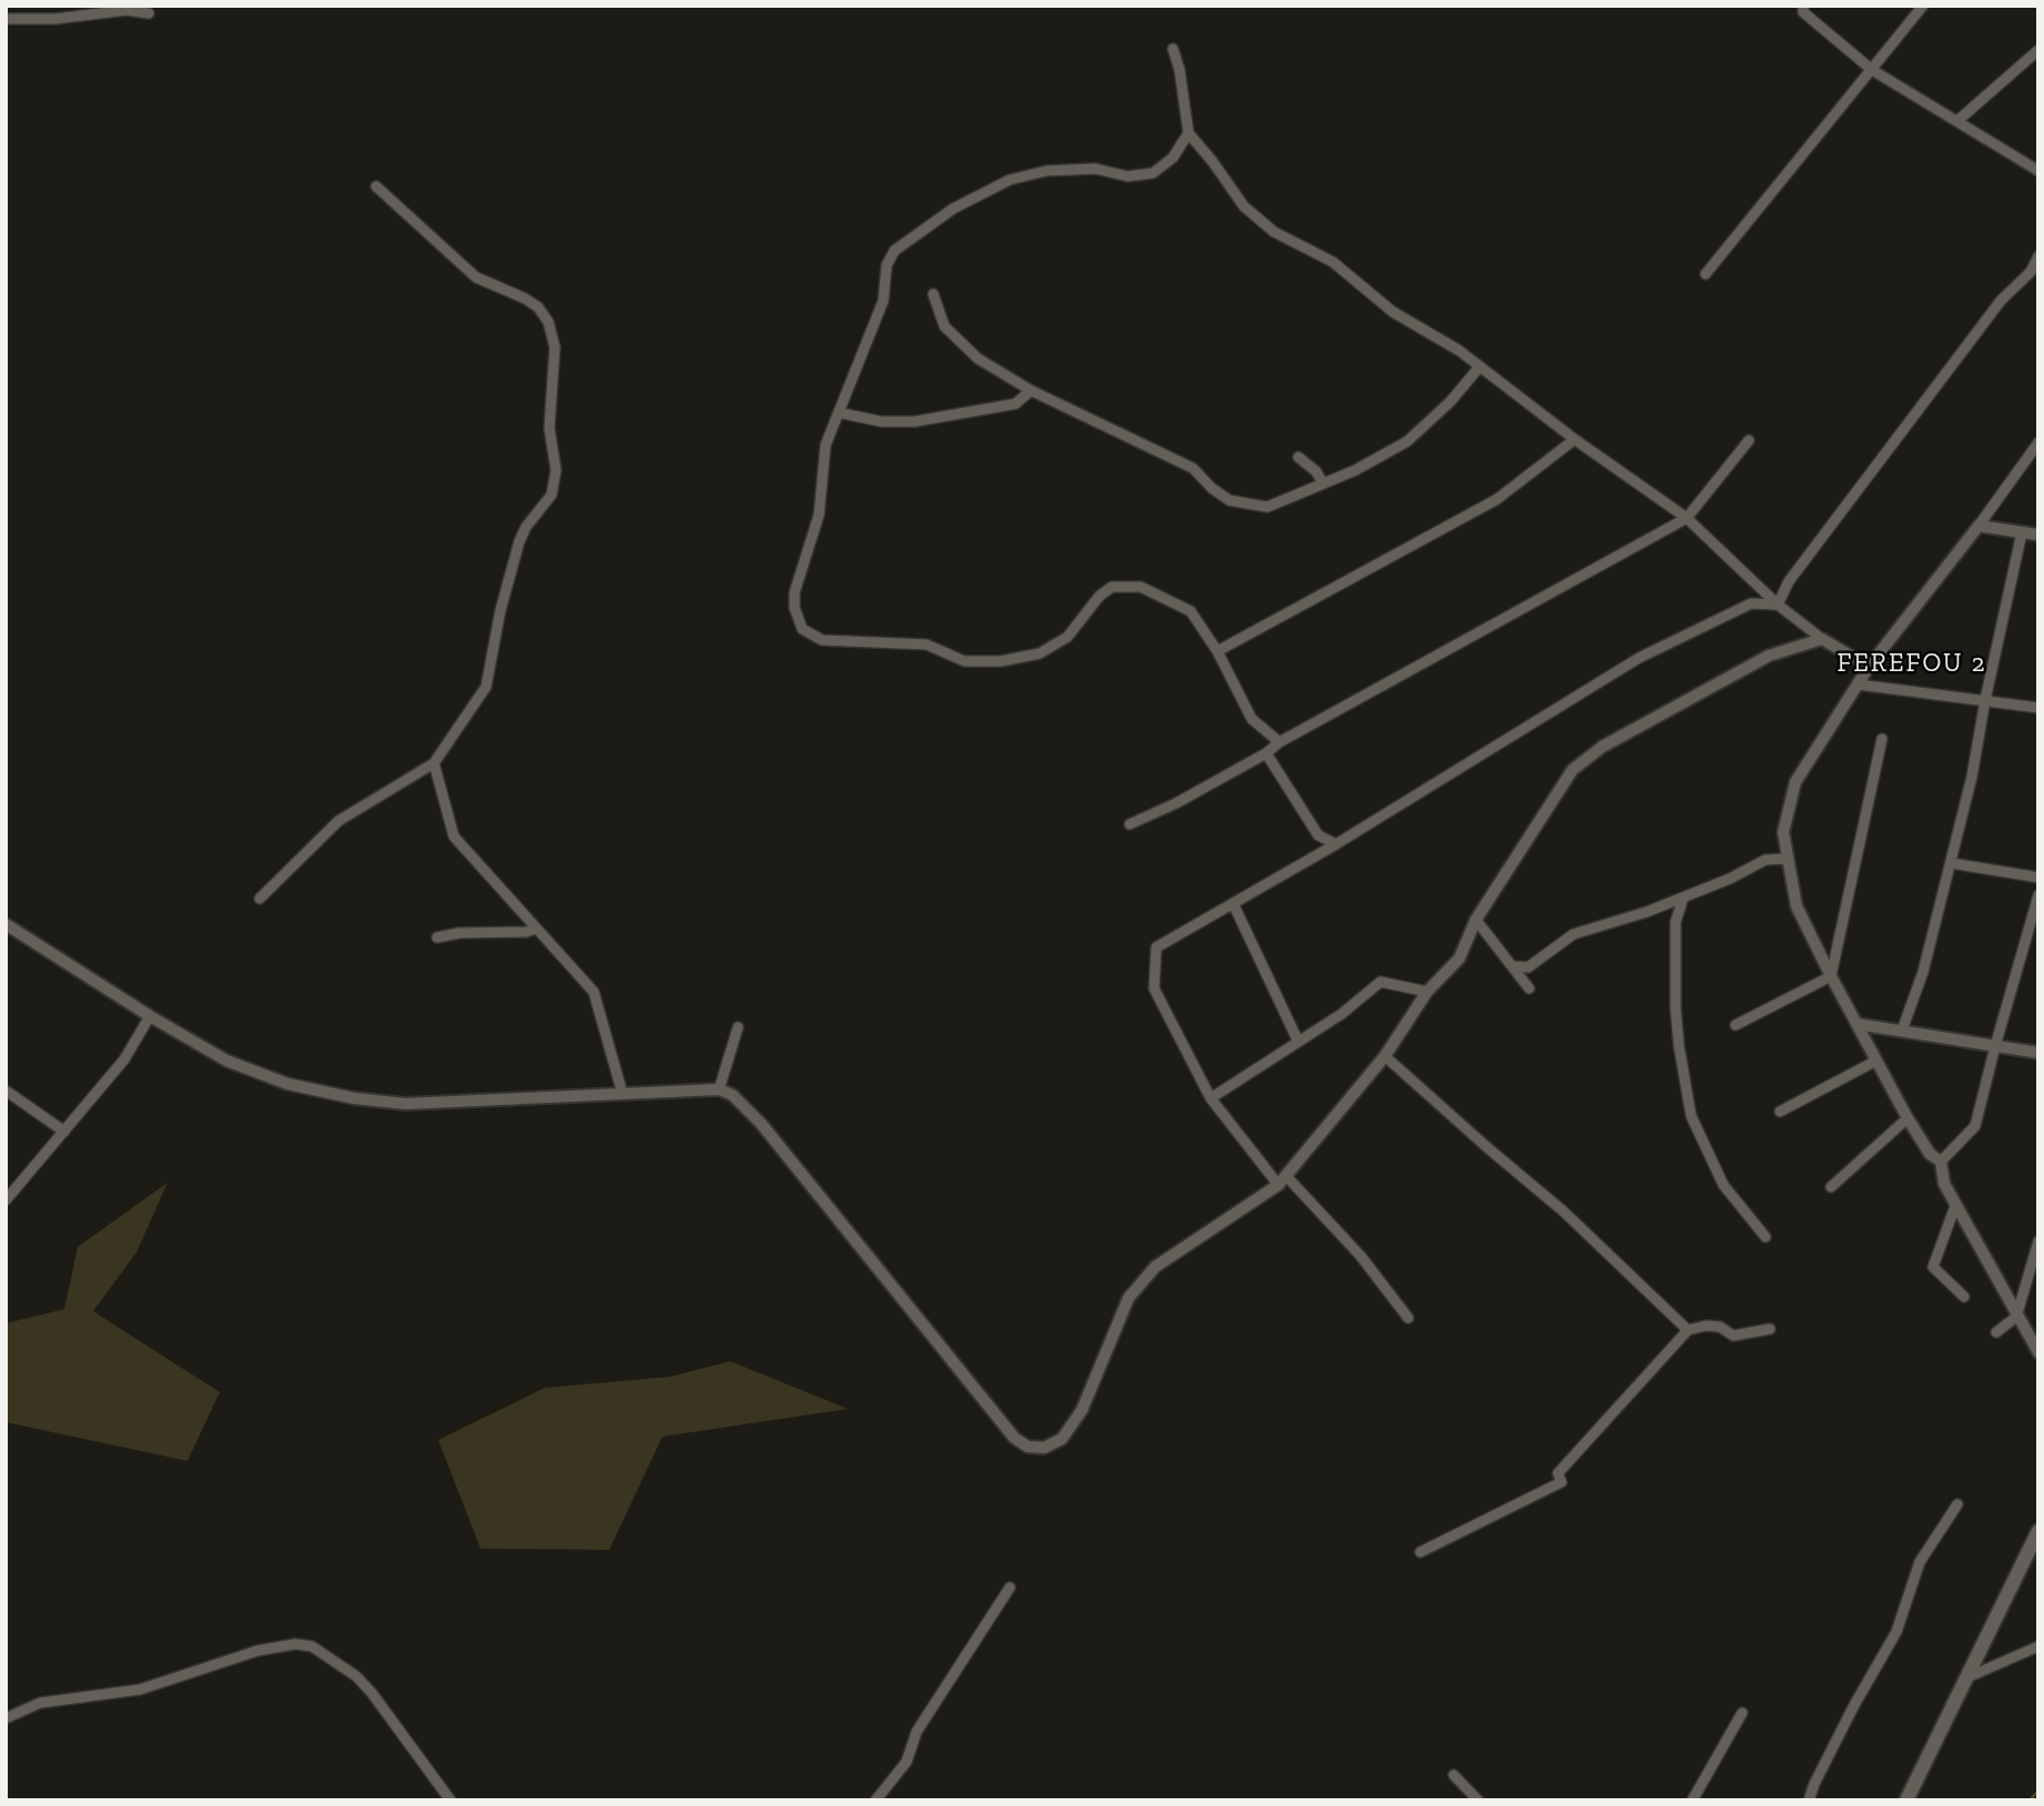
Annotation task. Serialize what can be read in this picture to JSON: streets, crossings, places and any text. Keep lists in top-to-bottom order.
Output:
{
  "districts": ["FEREFOU 2"]
}
